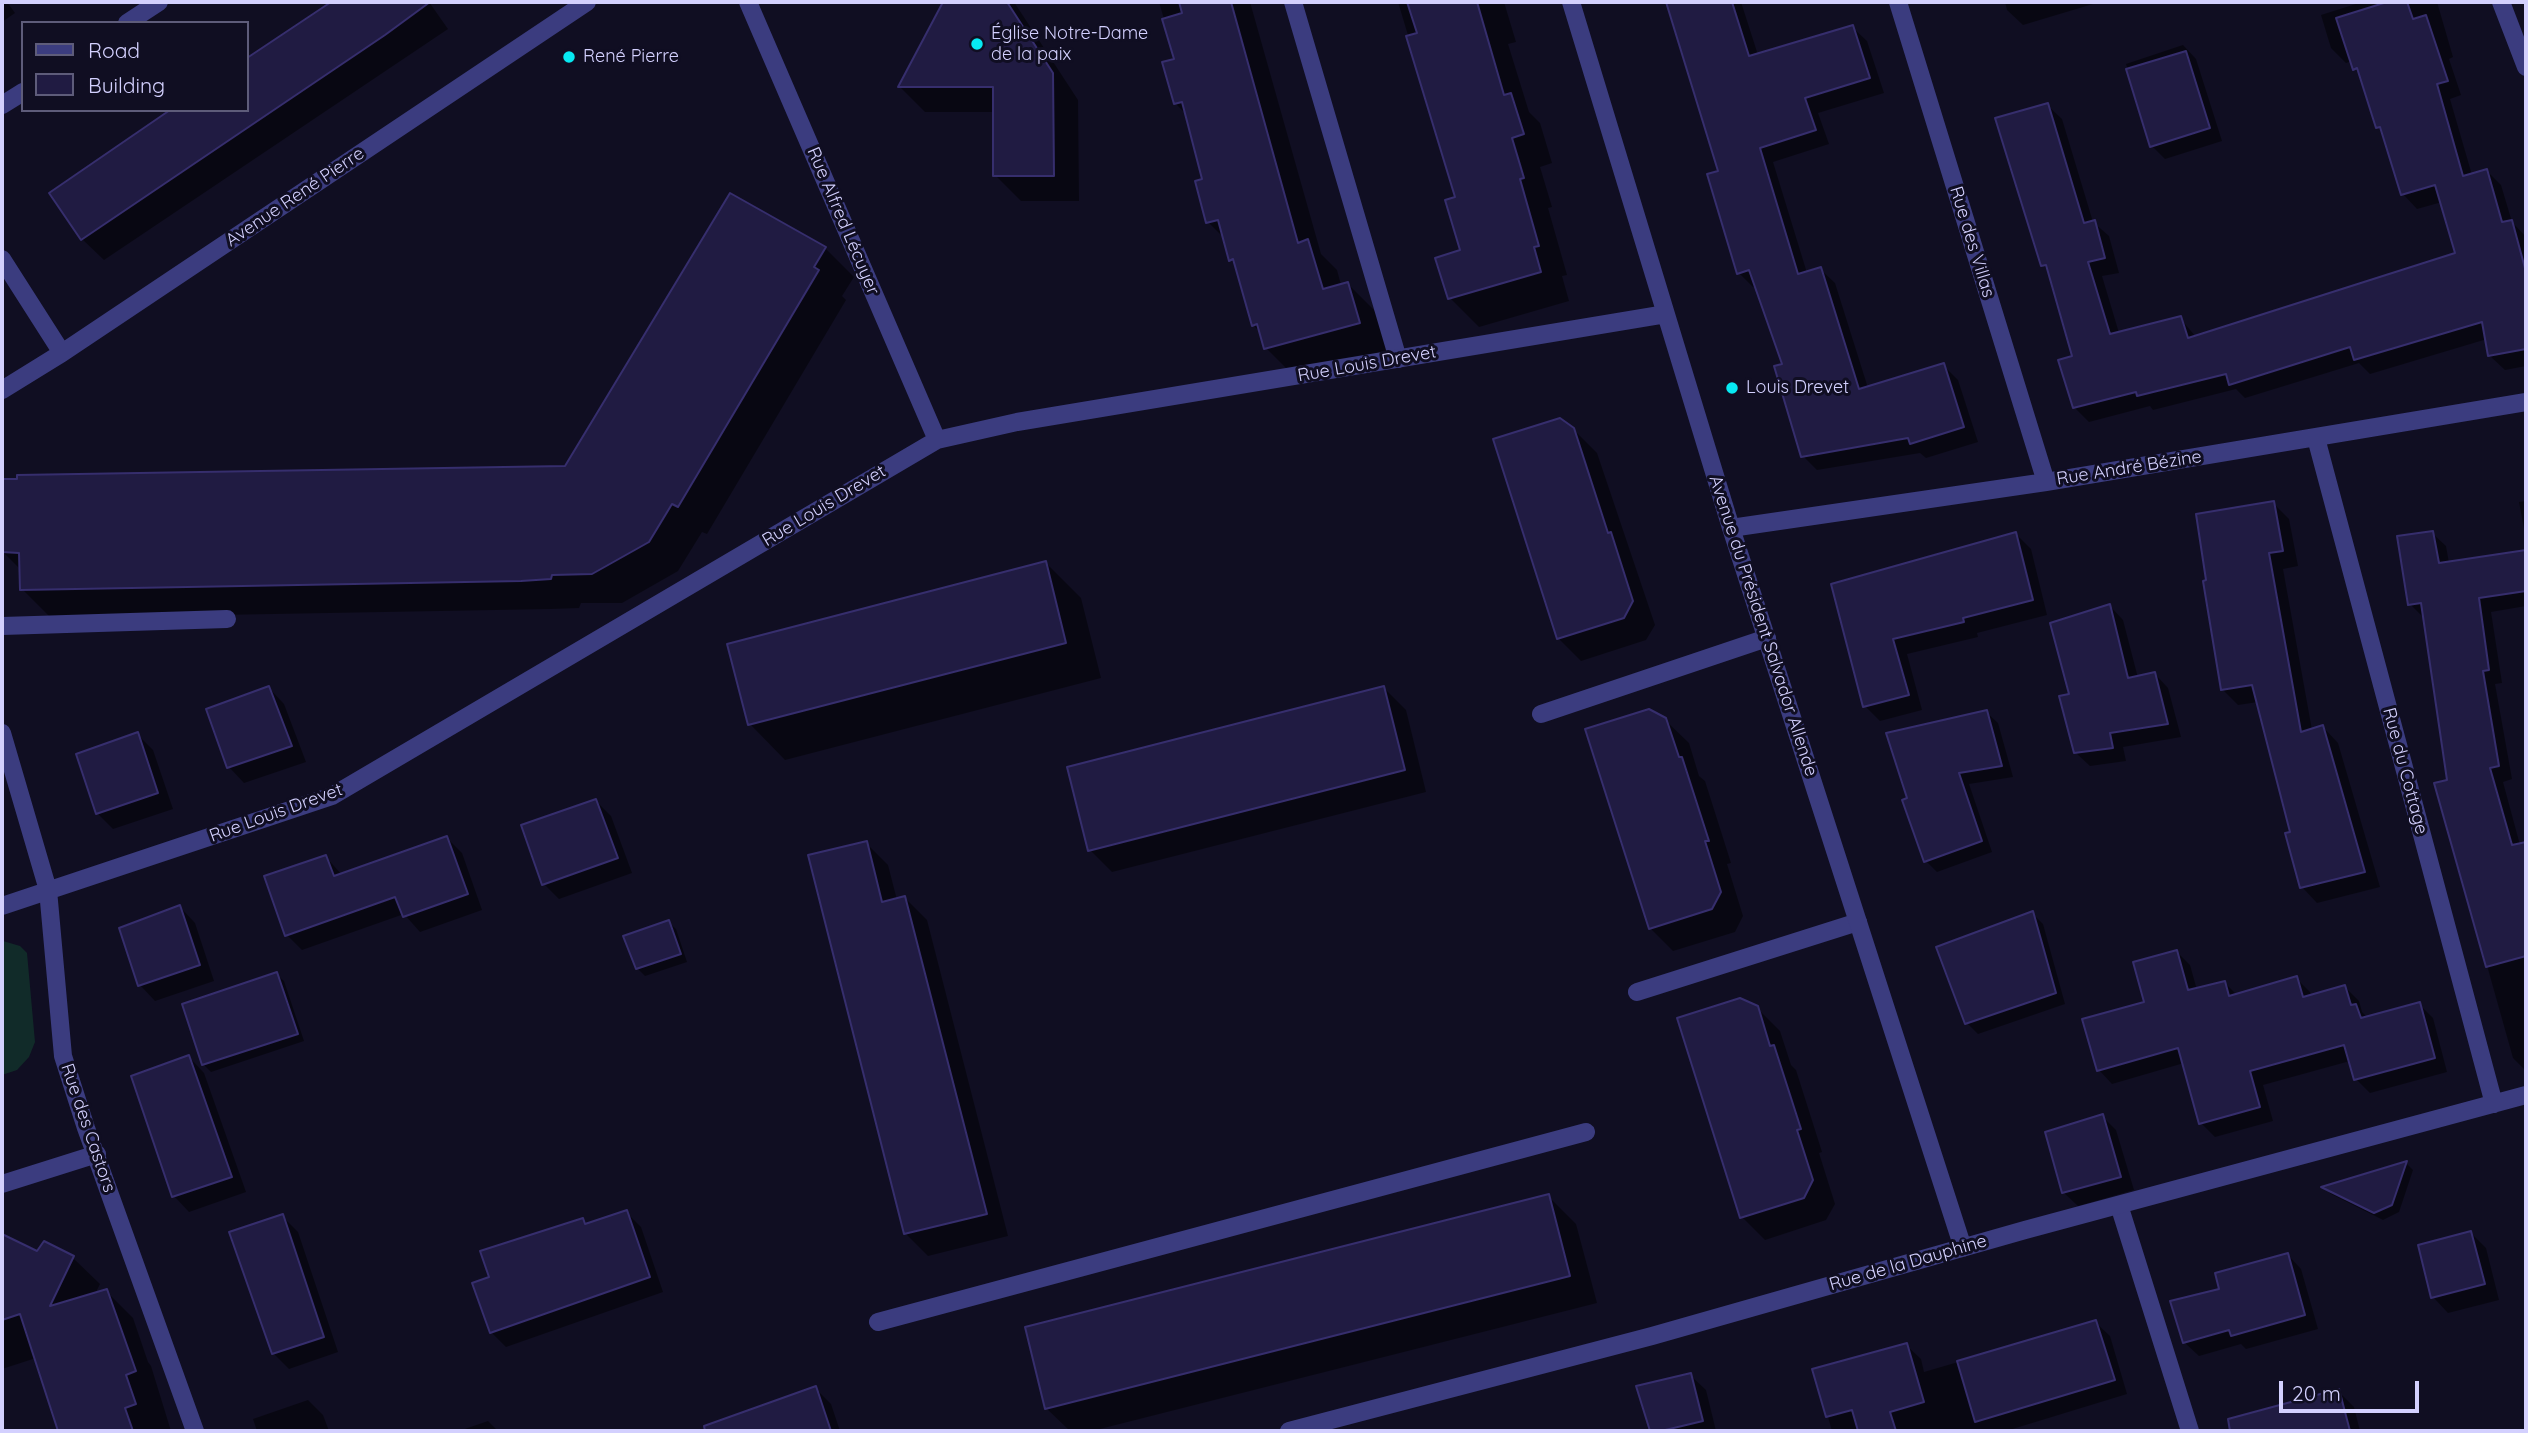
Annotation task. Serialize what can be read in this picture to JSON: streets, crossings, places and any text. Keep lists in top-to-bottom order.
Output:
{
  "streets": {
    "street": [
      "Avenue René Pierre",
      "Rue Alfred Lécuyer",
      "Rue des Villas",
      "Rue Louis Drevet",
      "Rue André Bézine",
      "Avenue du Président Salvador Allende",
      "Rue du Cottage",
      "Rue des Castors",
      "Rue de la Dauphine"
    ]
  },
  "crossings": [
    ["Rue Alfred Lécuyer", "Rue Louis Drevet"],
    ["Rue des Villas", "Rue André Bézine"],
    ["Rue Louis Drevet", "Avenue du Président Salvador Allende"],
    ["Rue Louis Drevet", "Rue des Castors"],
    ["Rue André Bézine", "Avenue du Président Salvador Allende"],
    ["Rue André Bézine", "Rue du Cottage"],
    ["Avenue du Président Salvador Allende", "Rue de la Dauphine"],
    ["Rue du Cottage", "Rue de la Dauphine"]
  ],
  "places": ["Église Notre-Dame de la paix", "René Pierre", "Louis Drevet"],
  "legend": ["Road", "Building"],
  "scale_bar": "20 m"
}
